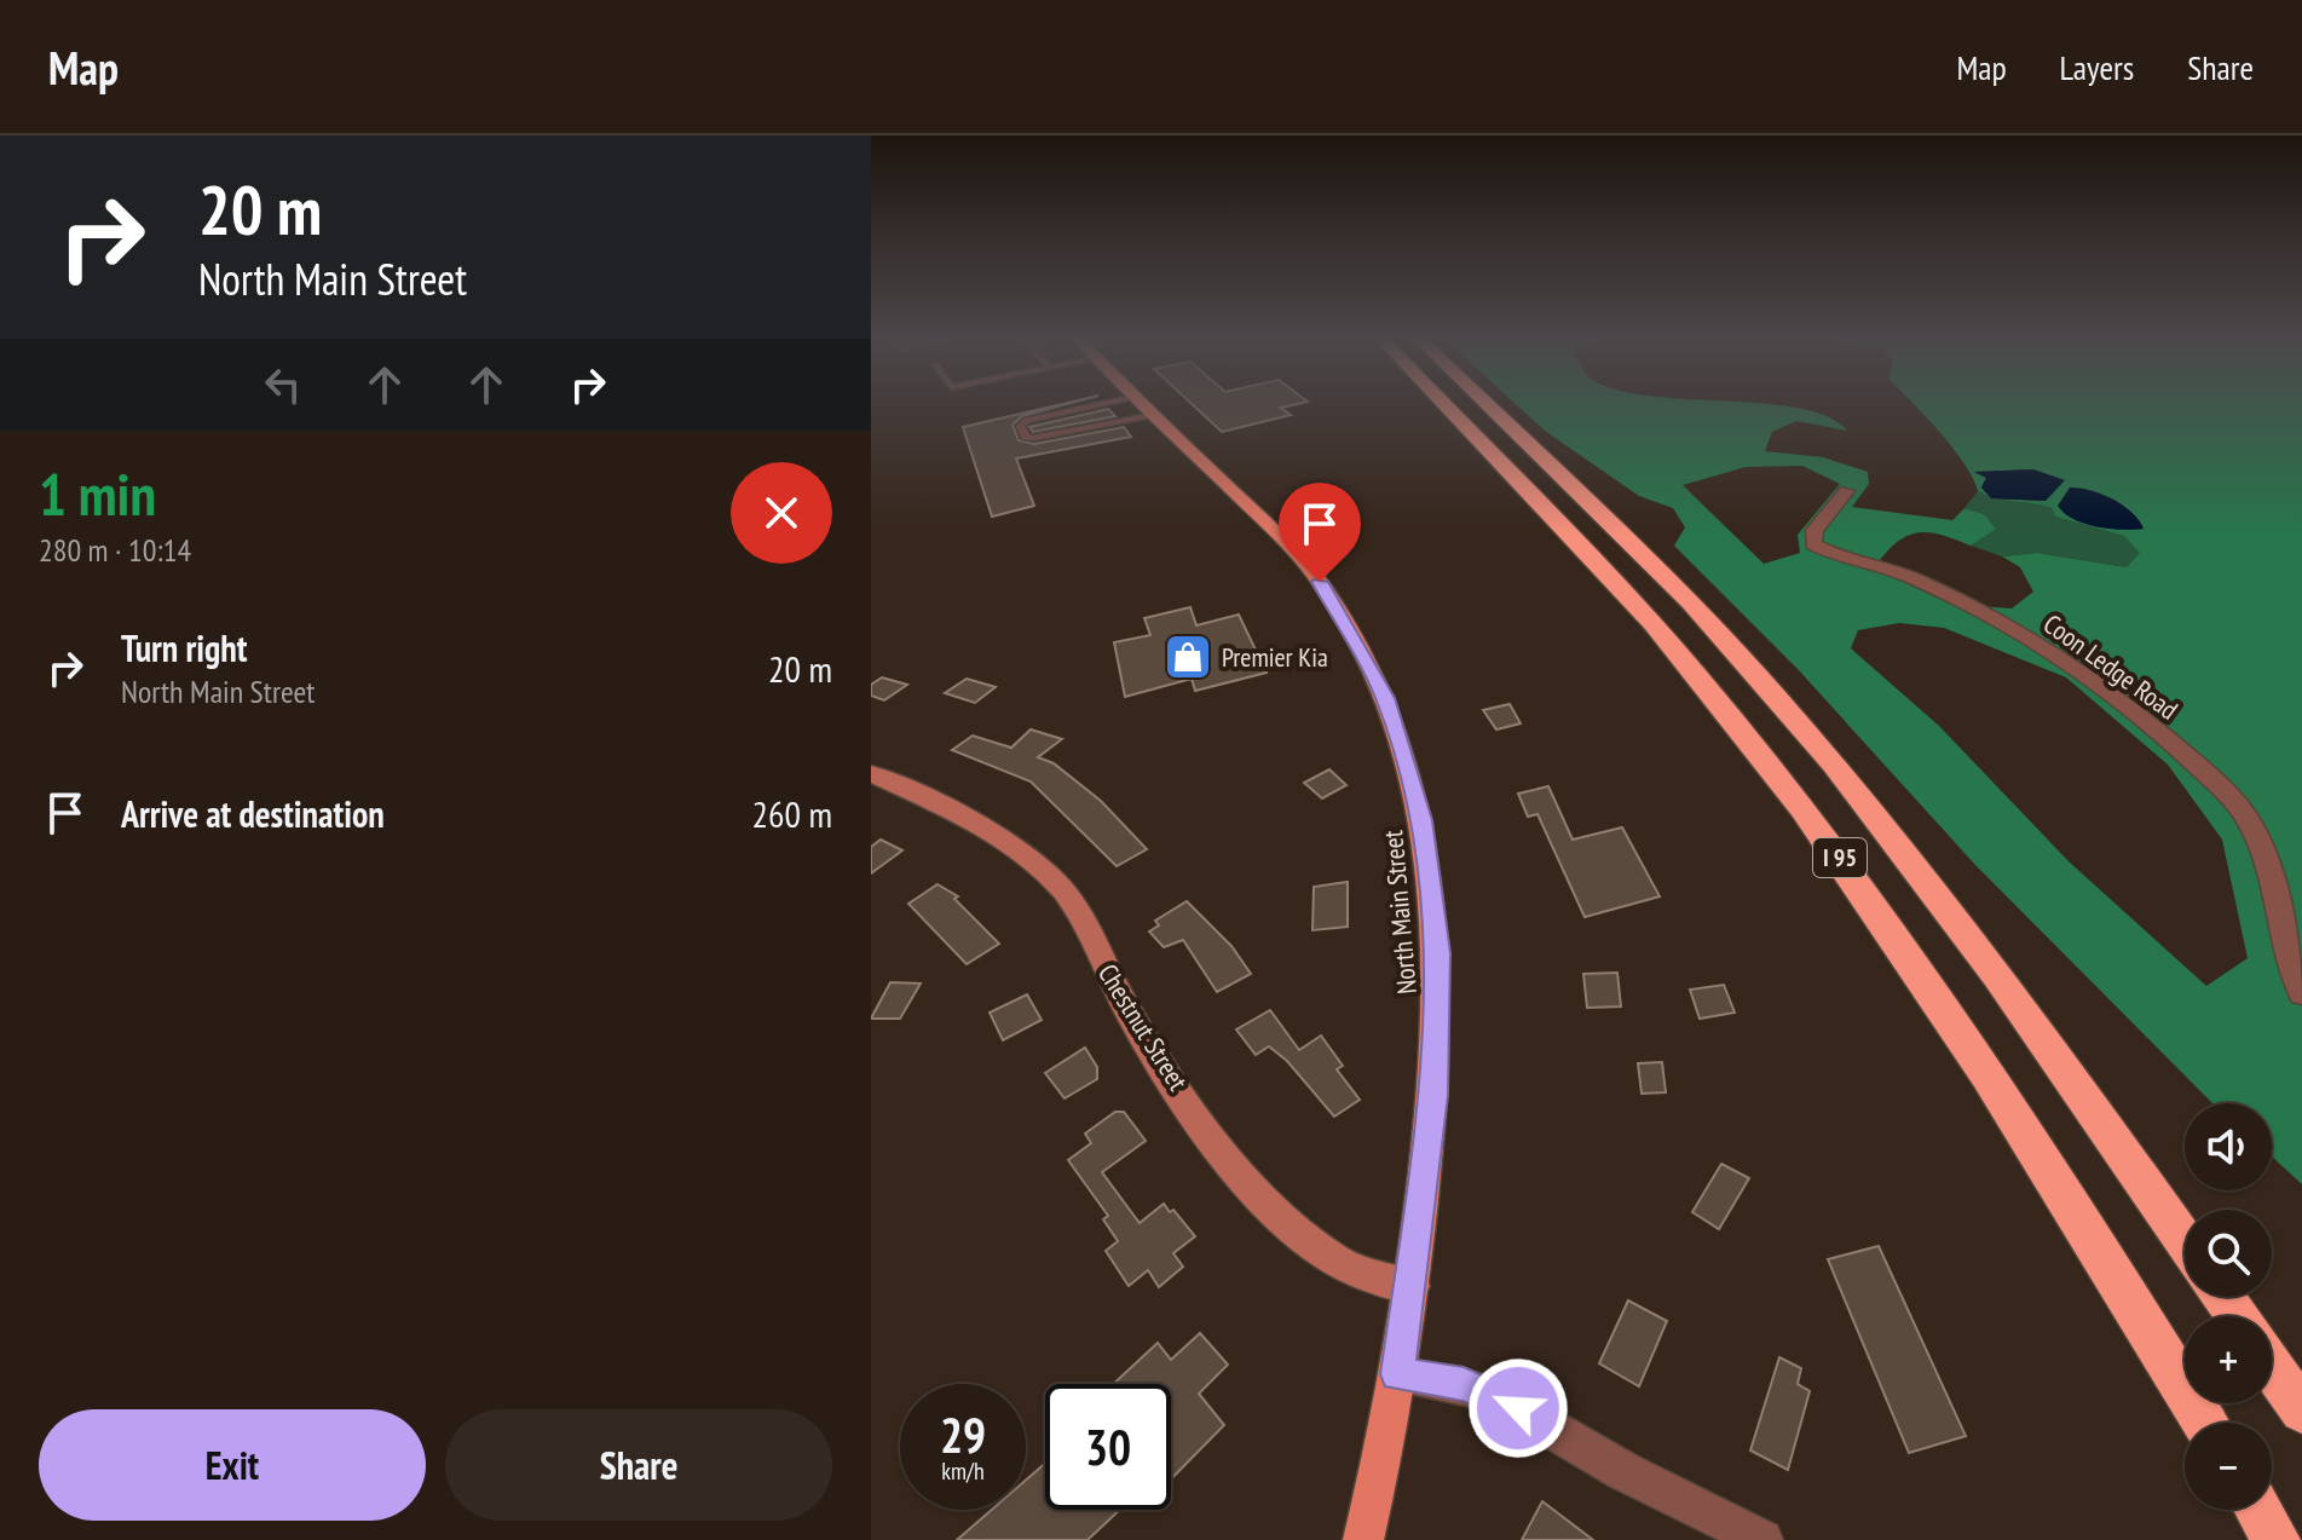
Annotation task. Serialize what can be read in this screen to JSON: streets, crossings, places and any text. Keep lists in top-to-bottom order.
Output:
{
  "streets": {
    "highway": ["I 95"],
    "main road": ["North Main Street"],
    "street": ["Coon Ledge Road", "Chestnut Street"]
  },
  "crossings": [
    ["North Main Street", "Chestnut Street"]
  ],
  "places": {
    "shop": ["Premier Kia"]
  },
  "page": {
    "header": "Map",
    "nav": ["Map", "Layers", "Share"],
    "turn": ["20 m", "North Main Street"],
    "heading": ["1 min", "280 m · 10:14"],
    "list": [
      {
        "name": "Turn right",
        "note": "North Main Street",
        "value": "20 m"
      },
      {
        "name": "Arrive at destination",
        "value": "260 m"
      }
    ],
    "map_buttons": ["+", "−"],
    "speed": "29 km/h",
    "limit": "30",
    "buttons": ["Exit", "Share"]
  }
}
